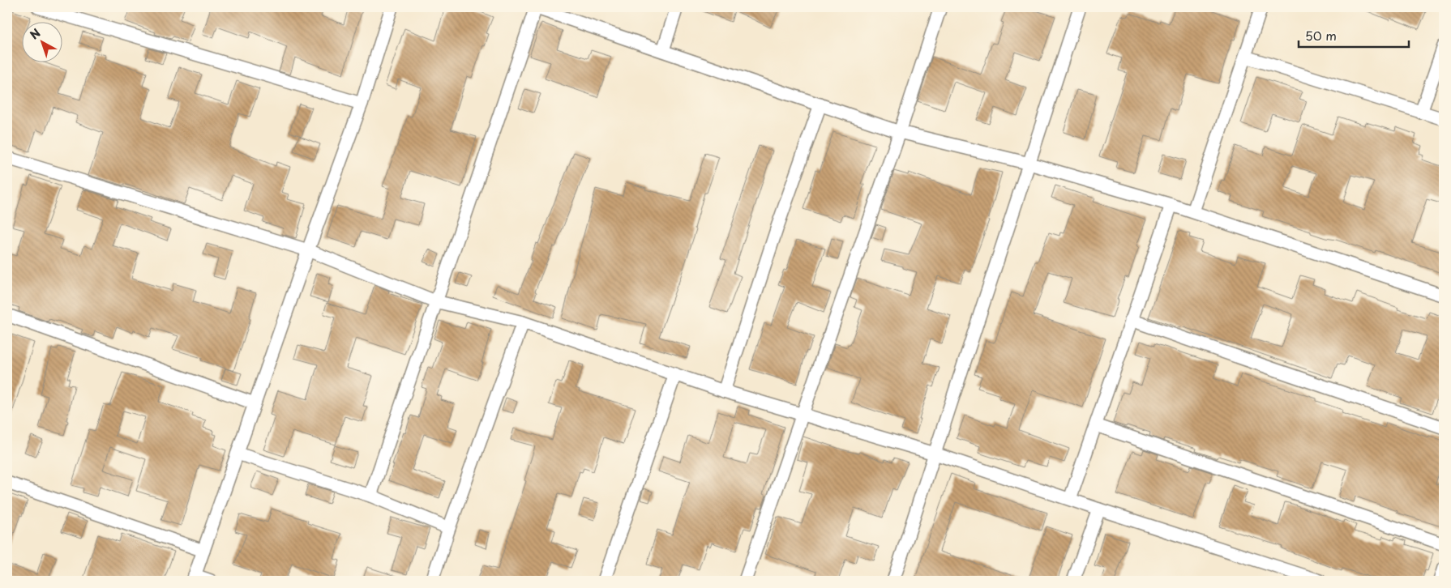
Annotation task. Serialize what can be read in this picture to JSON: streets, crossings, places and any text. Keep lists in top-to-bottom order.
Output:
{
  "scale_bar": "50 m",
  "north": "top left"
}
